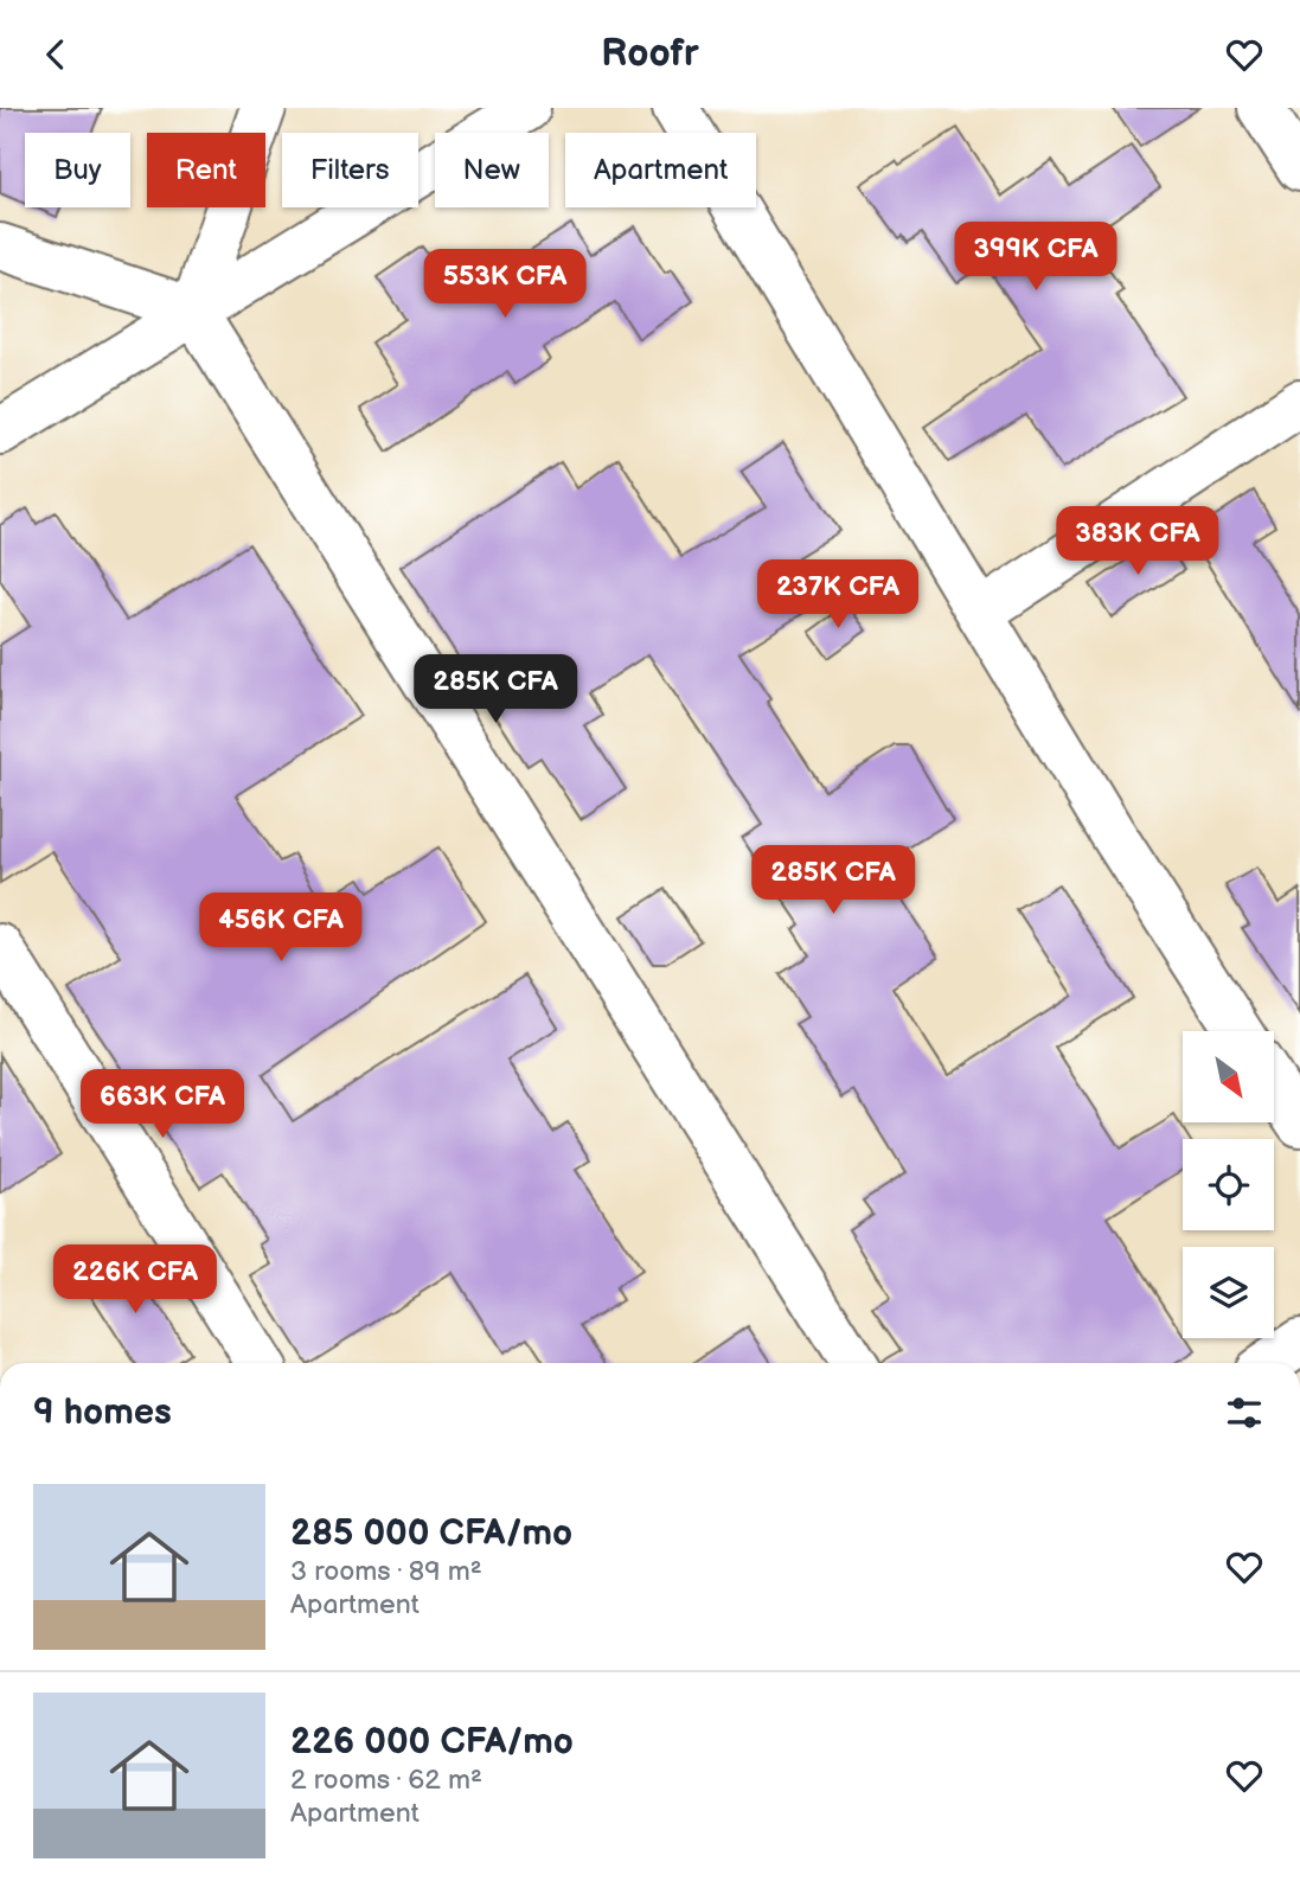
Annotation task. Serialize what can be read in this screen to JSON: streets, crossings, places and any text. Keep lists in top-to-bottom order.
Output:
{
  "north": "bottom right",
  "page": {
    "header": "Roofr",
    "chip": [
      "Buy",
      "Rent",
      "Filters",
      "New",
      "Apartment"
    ],
    "price": [
      "399K CFA",
      "553K CFA",
      "383K CFA",
      "237K CFA",
      "285K CFA",
      "285K CFA",
      "456K CFA",
      "663K CFA",
      "226K CFA"
    ],
    "heading": "9 homes",
    "list": [
      {
        "name": "285 000 CFA/mo",
        "note": "3 rooms · 89 m² · Apartment"
      },
      {
        "name": "226 000 CFA/mo",
        "note": "2 rooms · 62 m² · Apartment"
      }
    ]
  }
}
